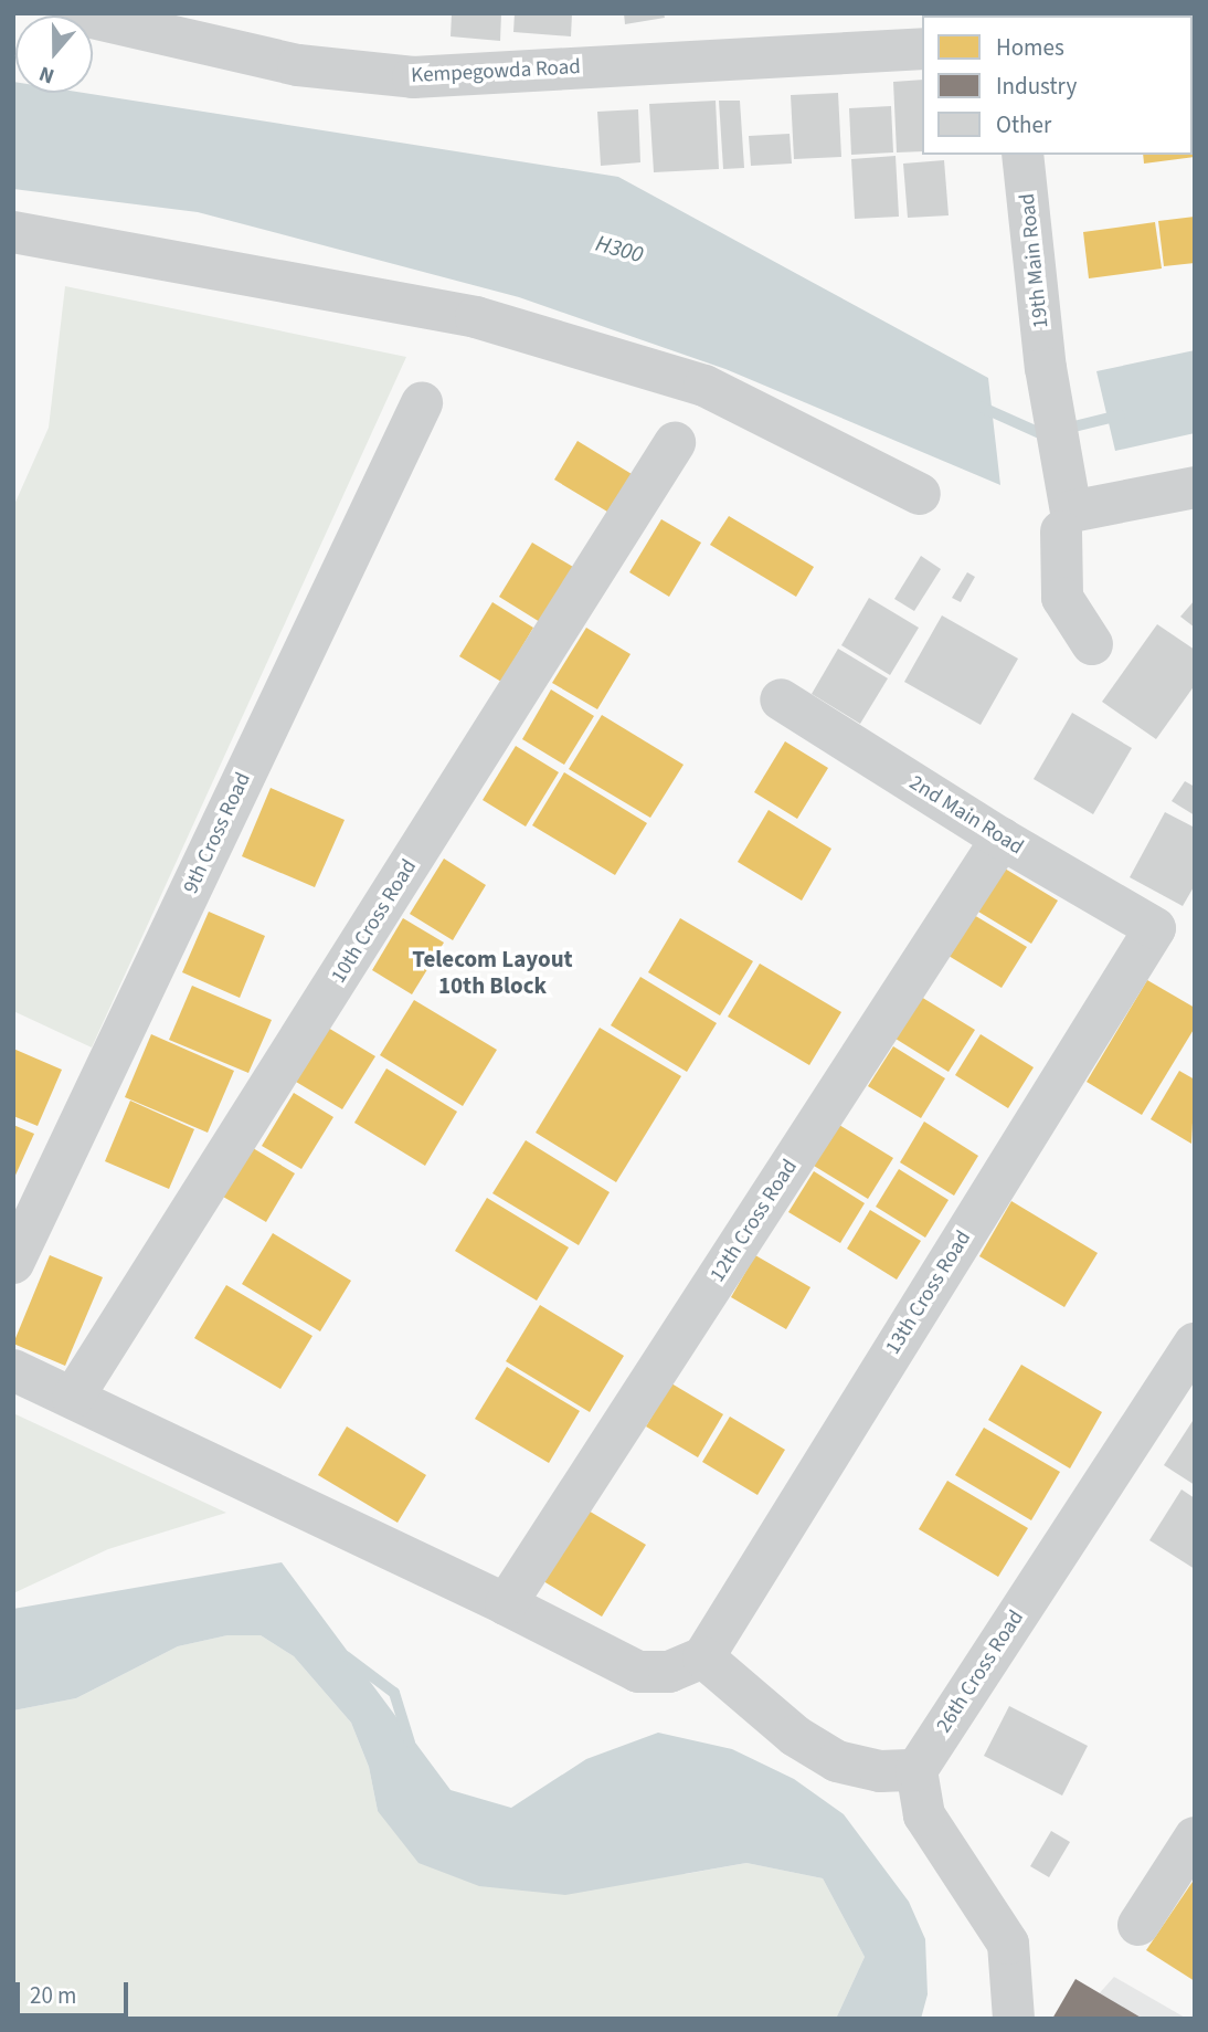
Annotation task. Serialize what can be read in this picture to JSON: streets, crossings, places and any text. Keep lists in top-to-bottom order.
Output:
{
  "streets": {
    "street": [
      "Kempegowda Road",
      "19th Main Road",
      "2nd Main Road",
      "9th Cross Road",
      "10th Cross Road",
      "12th Cross Road",
      "13th Cross Road",
      "26th Cross Road"
    ]
  },
  "crossings": [
    ["2nd Main Road", "12th Cross Road"],
    ["2nd Main Road", "13th Cross Road"]
  ],
  "districts": ["Telecom Layout 10th Block"],
  "water": ["H300"],
  "legend": ["Homes", "Industry", "Other"],
  "scale_bar": "20 m",
  "north": "bottom"
}
